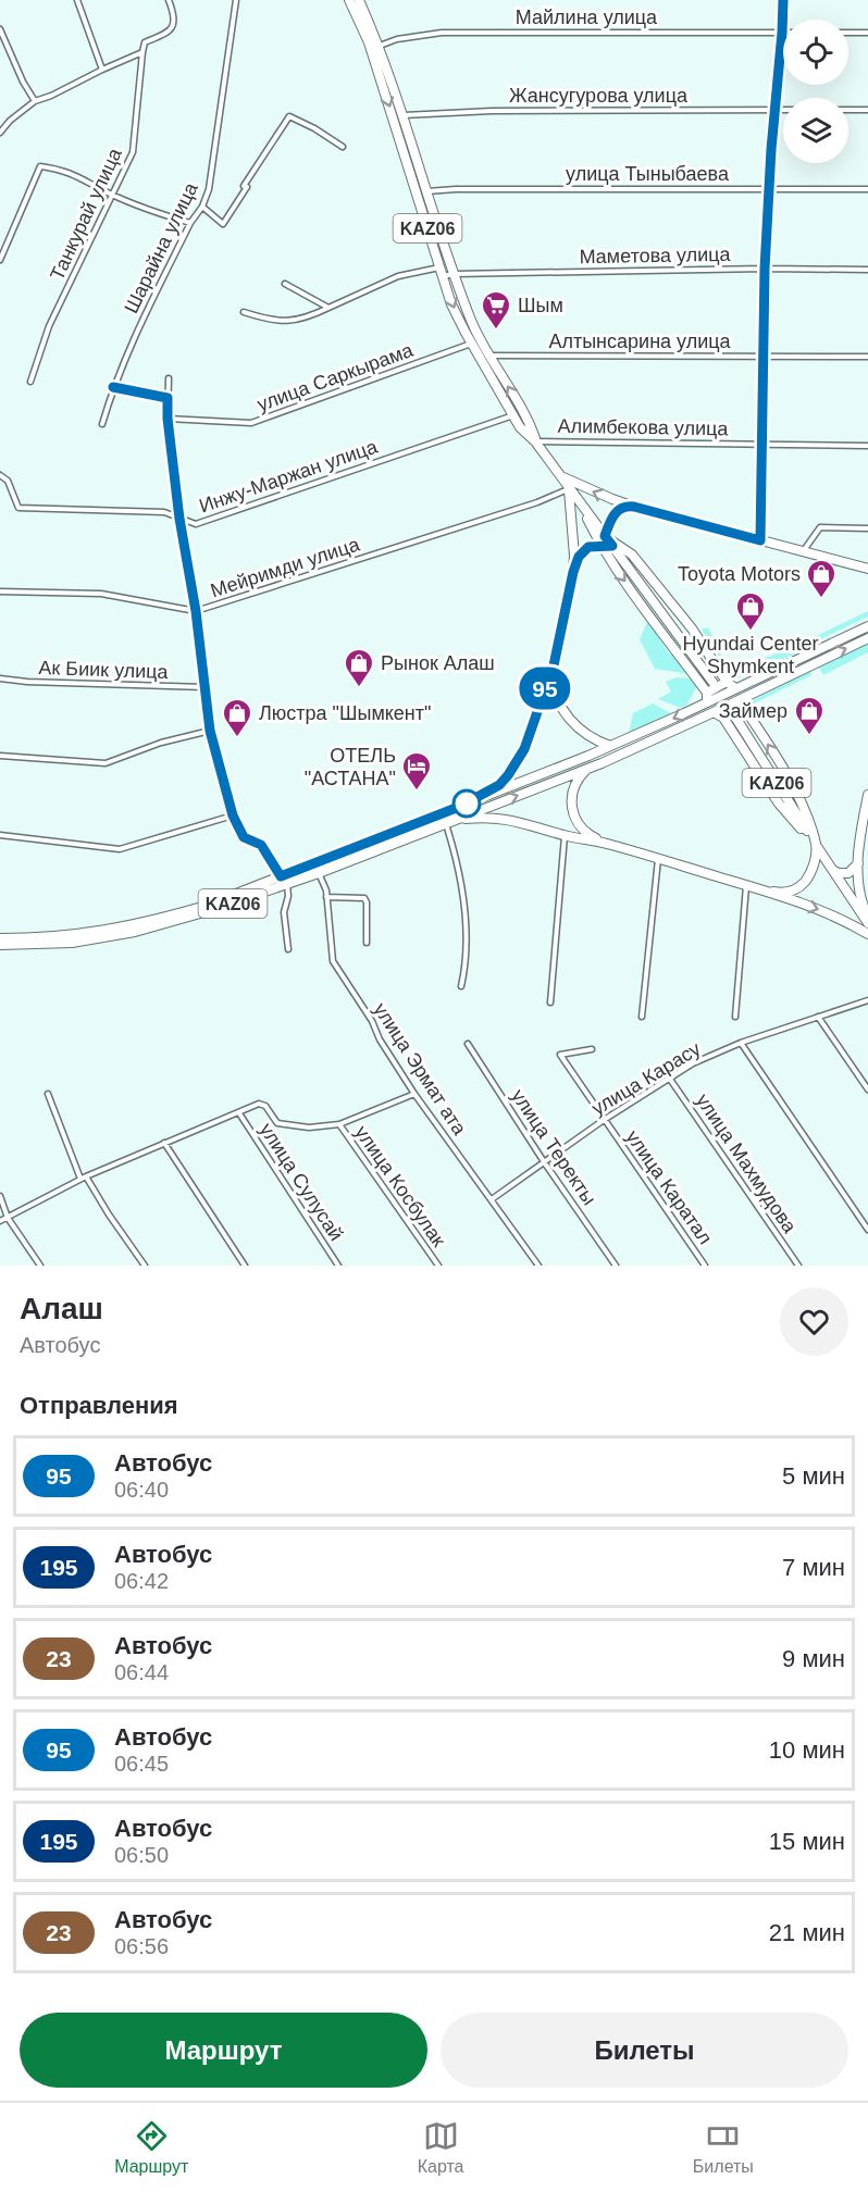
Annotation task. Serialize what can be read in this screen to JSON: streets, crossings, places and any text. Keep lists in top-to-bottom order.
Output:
{
  "streets": {
    "highway": ["KАZ06"],
    "street": [
      "Майлина улица",
      "Жансугурова улица",
      "улица Тыныбаева",
      "Танкурай улица",
      "Шарайна улица",
      "Маметова улица",
      "Алтынсарина улица",
      "улица Саркырама",
      "Алимбекова улица",
      "Инжу-Маржан улица",
      "Мейримди улица",
      "Ак Биик улица",
      "улица Эрмат ата",
      "улица Карасу",
      "улица Теректы",
      "улица Махмудова",
      "улица Сулусай",
      "улица Косбулак",
      "улица Каратал"
    ]
  },
  "crossings": [
    ["Майлина улица", "KАZ06"],
    ["Жансугурова улица", "KАZ06"],
    ["улица Тыныбаева", "KАZ06"],
    ["KАZ06", "Маметова улица"],
    ["KАZ06", "Алтынсарина улица"],
    ["KАZ06", "улица Саркырама"],
    ["KАZ06", "Алимбекова улица"],
    ["KАZ06", "Инжу-Маржан улица"],
    ["KАZ06", "Мейримди улица"],
    ["KАZ06", "улица Эрмат ата"],
    ["улица Эрмат ата", "улица Карасу"],
    ["улица Карасу", "улица Теректы"],
    ["улица Карасу", "улица Махмудова"],
    ["улица Карасу", "улица Каратал"]
  ],
  "places": {
    "supermarket": ["Шым"],
    "shop": [
      "Toyota Motors",
      "Hyundai Center Shymkent",
      "Рынок Алаш",
      "Займер",
      "Люстра \"Шымкент\""
    ],
    "hotel": ["ОТЕЛЬ \"АСТАНА\""]
  },
  "lines": ["bus line 95"],
  "page": {
    "on_map": "95",
    "heading": [
      ["Алаш", "Автобус"],
      "Отправления"
    ],
    "list": [
      {
        "mark": "95",
        "name": "Автобус",
        "note": "06:40",
        "value": "5 мин"
      },
      {
        "mark": "195",
        "name": "Автобус",
        "note": "06:42",
        "value": "7 мин"
      },
      {
        "mark": "23",
        "name": "Автобус",
        "note": "06:44",
        "value": "9 мин"
      },
      {
        "mark": "95",
        "name": "Автобус",
        "note": "06:45",
        "value": "10 мин"
      },
      {
        "mark": "195",
        "name": "Автобус",
        "note": "06:50",
        "value": "15 мин"
      },
      {
        "mark": "23",
        "name": "Автобус",
        "note": "06:56",
        "value": "21 мин"
      }
    ],
    "buttons": ["Маршрут", "Билеты"],
    "tabs": ["Маршрут", "Карта", "Билеты"]
  }
}
